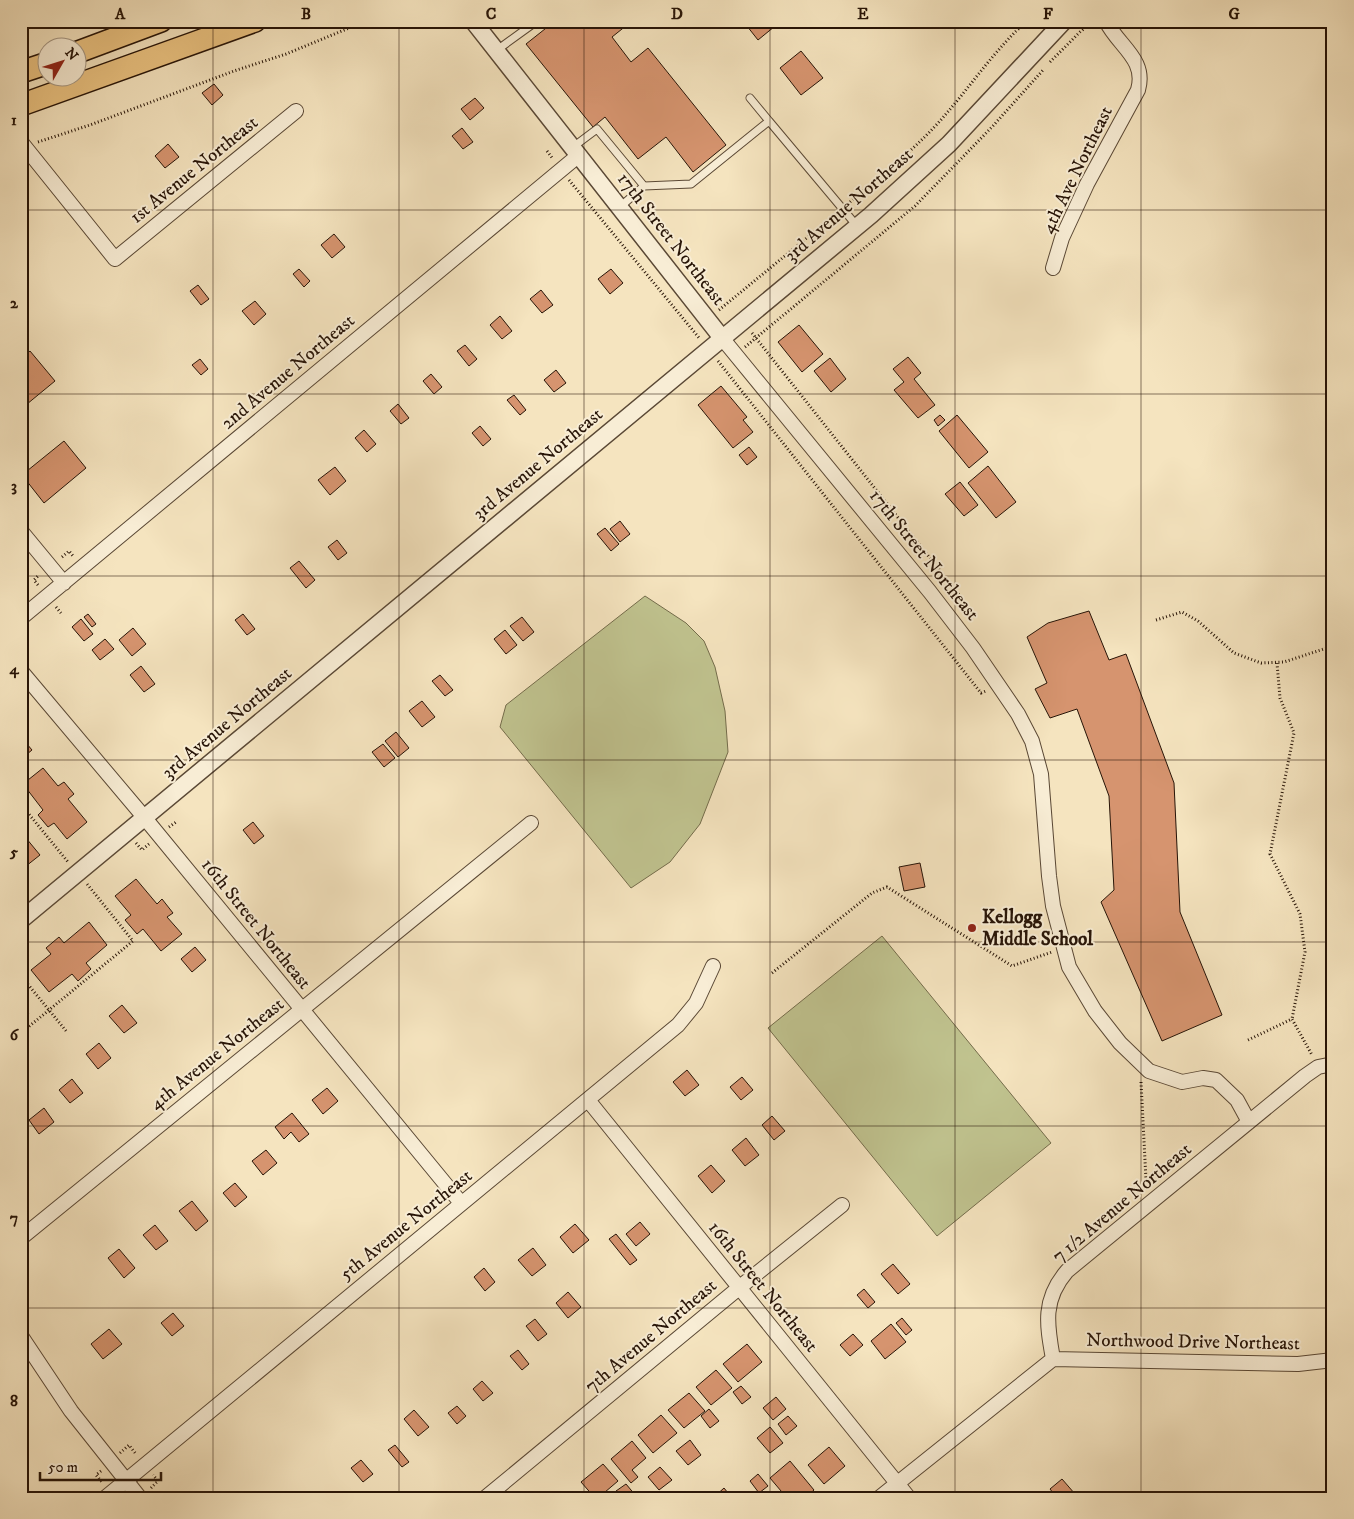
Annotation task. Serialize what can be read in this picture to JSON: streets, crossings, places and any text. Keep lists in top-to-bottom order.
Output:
{
  "streets": {
    "street": [
      "1st Avenue Northeast",
      "4th Ave Northeast",
      "3rd Avenue Northeast",
      "17th Street Northeast",
      "2nd Avenue Northeast",
      "16th Street Northeast",
      "4th Avenue Northeast",
      "7 1/2 Avenue Northeast",
      "5th Avenue Northeast",
      "7th Avenue Northeast",
      "Northwood Drive Northeast"
    ]
  },
  "crossings": [
    ["3rd Avenue Northeast", "17th Street Northeast"],
    ["3rd Avenue Northeast", "16th Street Northeast"],
    ["17th Street Northeast", "2nd Avenue Northeast"],
    ["17th Street Northeast", "7 1/2 Avenue Northeast"],
    ["16th Street Northeast", "4th Avenue Northeast"],
    ["16th Street Northeast", "5th Avenue Northeast"],
    ["16th Street Northeast", "7th Avenue Northeast"],
    ["7 1/2 Avenue Northeast", "Northwood Drive Northeast"]
  ],
  "places": ["Kellogg Middle School"],
  "scale_bar": "50 m",
  "north": "top right",
  "grid": {
    "columns": [
      "A",
      "B",
      "C",
      "D",
      "E",
      "F",
      "G"
    ],
    "rows": [
      "1",
      "2",
      "3",
      "4",
      "5",
      "6",
      "7",
      "8"
    ]
  }
}
